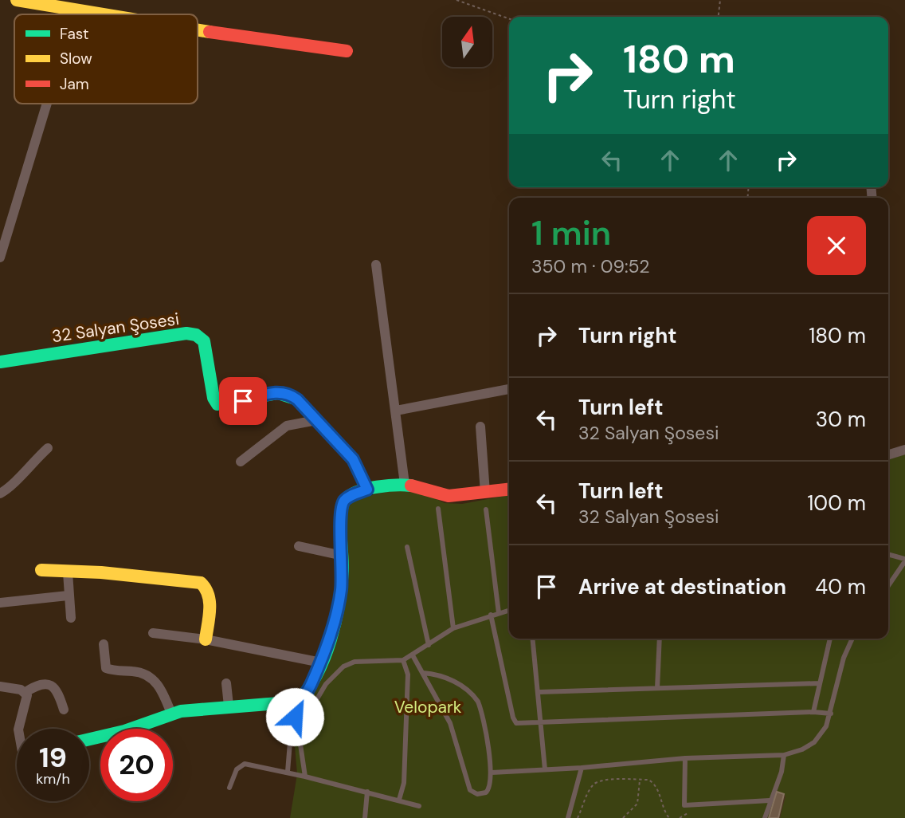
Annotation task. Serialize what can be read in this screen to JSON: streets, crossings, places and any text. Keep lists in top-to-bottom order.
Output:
{
  "streets": {
    "street": ["32 Salyan Şosesi"]
  },
  "parks": ["Velopark"],
  "legend": ["Fast", "Slow", "Jam"],
  "north": "top",
  "page": {
    "turn": ["180 m", "Turn right"],
    "heading": ["1 min", "350 m · 09:52"],
    "list": [
      {
        "name": "Turn right",
        "value": "180 m"
      },
      {
        "name": "Turn left",
        "note": "32 Salyan Şosesi",
        "value": "30 m"
      },
      {
        "name": "Turn left",
        "note": "32 Salyan Şosesi",
        "value": "100 m"
      },
      {
        "name": "Arrive at destination",
        "value": "40 m"
      }
    ],
    "speed": "19 km/h",
    "limit": "20"
  }
}
